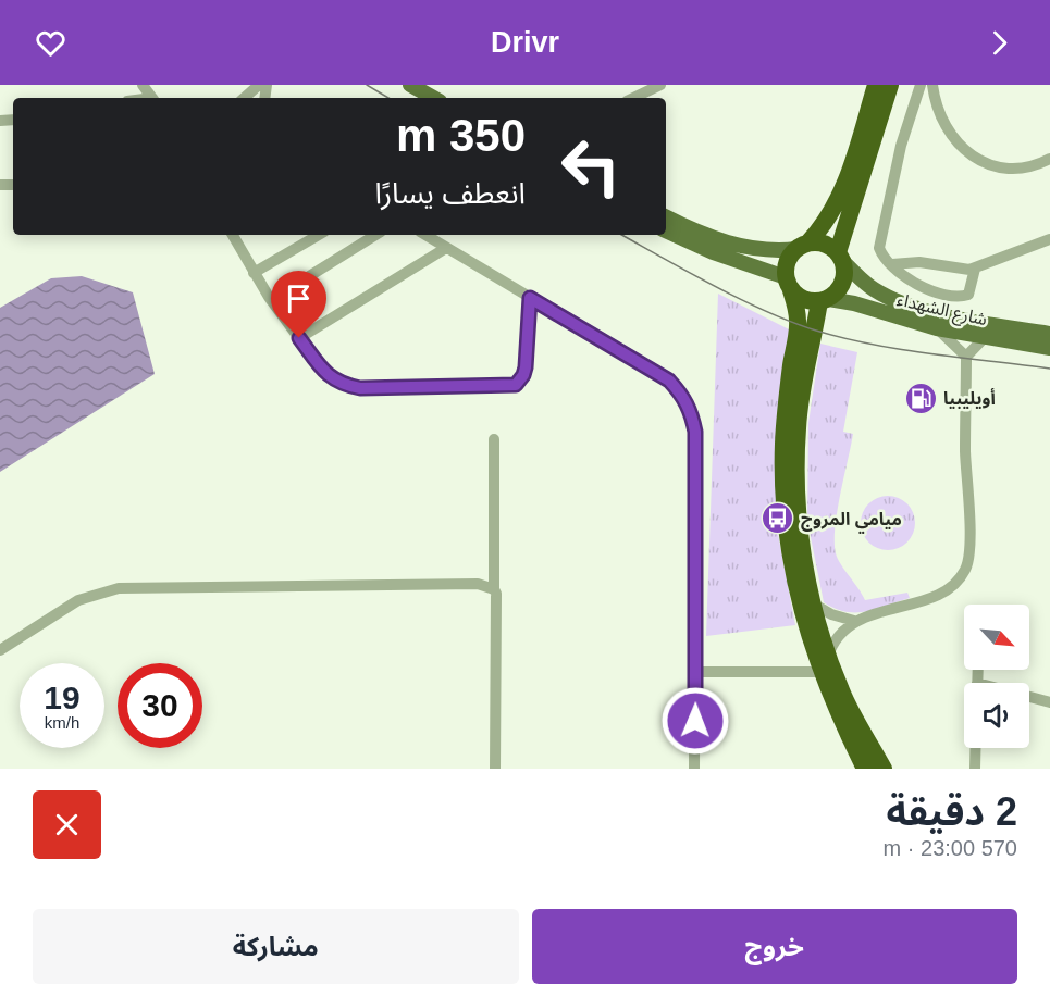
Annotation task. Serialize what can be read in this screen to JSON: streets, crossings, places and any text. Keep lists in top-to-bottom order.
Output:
{
  "streets": {
    "main road": ["شارع الشهداء"]
  },
  "places": {
    "fuel station": ["أويليبيا"],
    "bus stop": ["ميامي المروج"]
  },
  "north": "bottom right",
  "page": {
    "header": "Drivr",
    "turn": ["350 m", "انعطف يسارًا"],
    "speed": "19 km/h",
    "limit": "30",
    "heading": ["2 دقيقة", "570 m · 23:00"],
    "buttons": ["خروج", "مشاركة"]
  }
}
